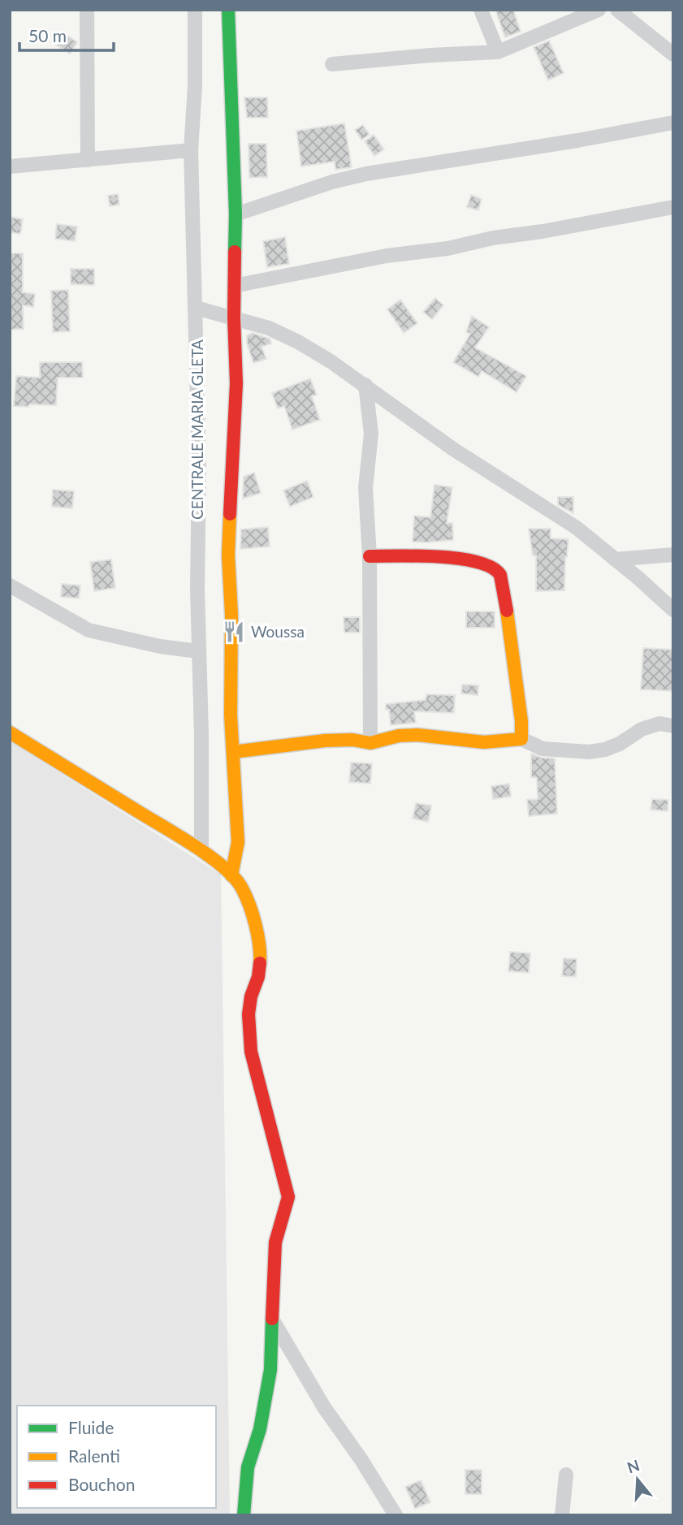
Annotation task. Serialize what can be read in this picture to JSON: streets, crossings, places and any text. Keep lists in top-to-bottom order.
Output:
{
  "streets": {
    "street": ["CENTRALE MARIA GLETA"]
  },
  "places": {
    "restaurant": ["Woussa"]
  },
  "legend": ["Fluide", "Ralenti", "Bouchon"],
  "scale_bar": "50 m",
  "north": "top"
}
